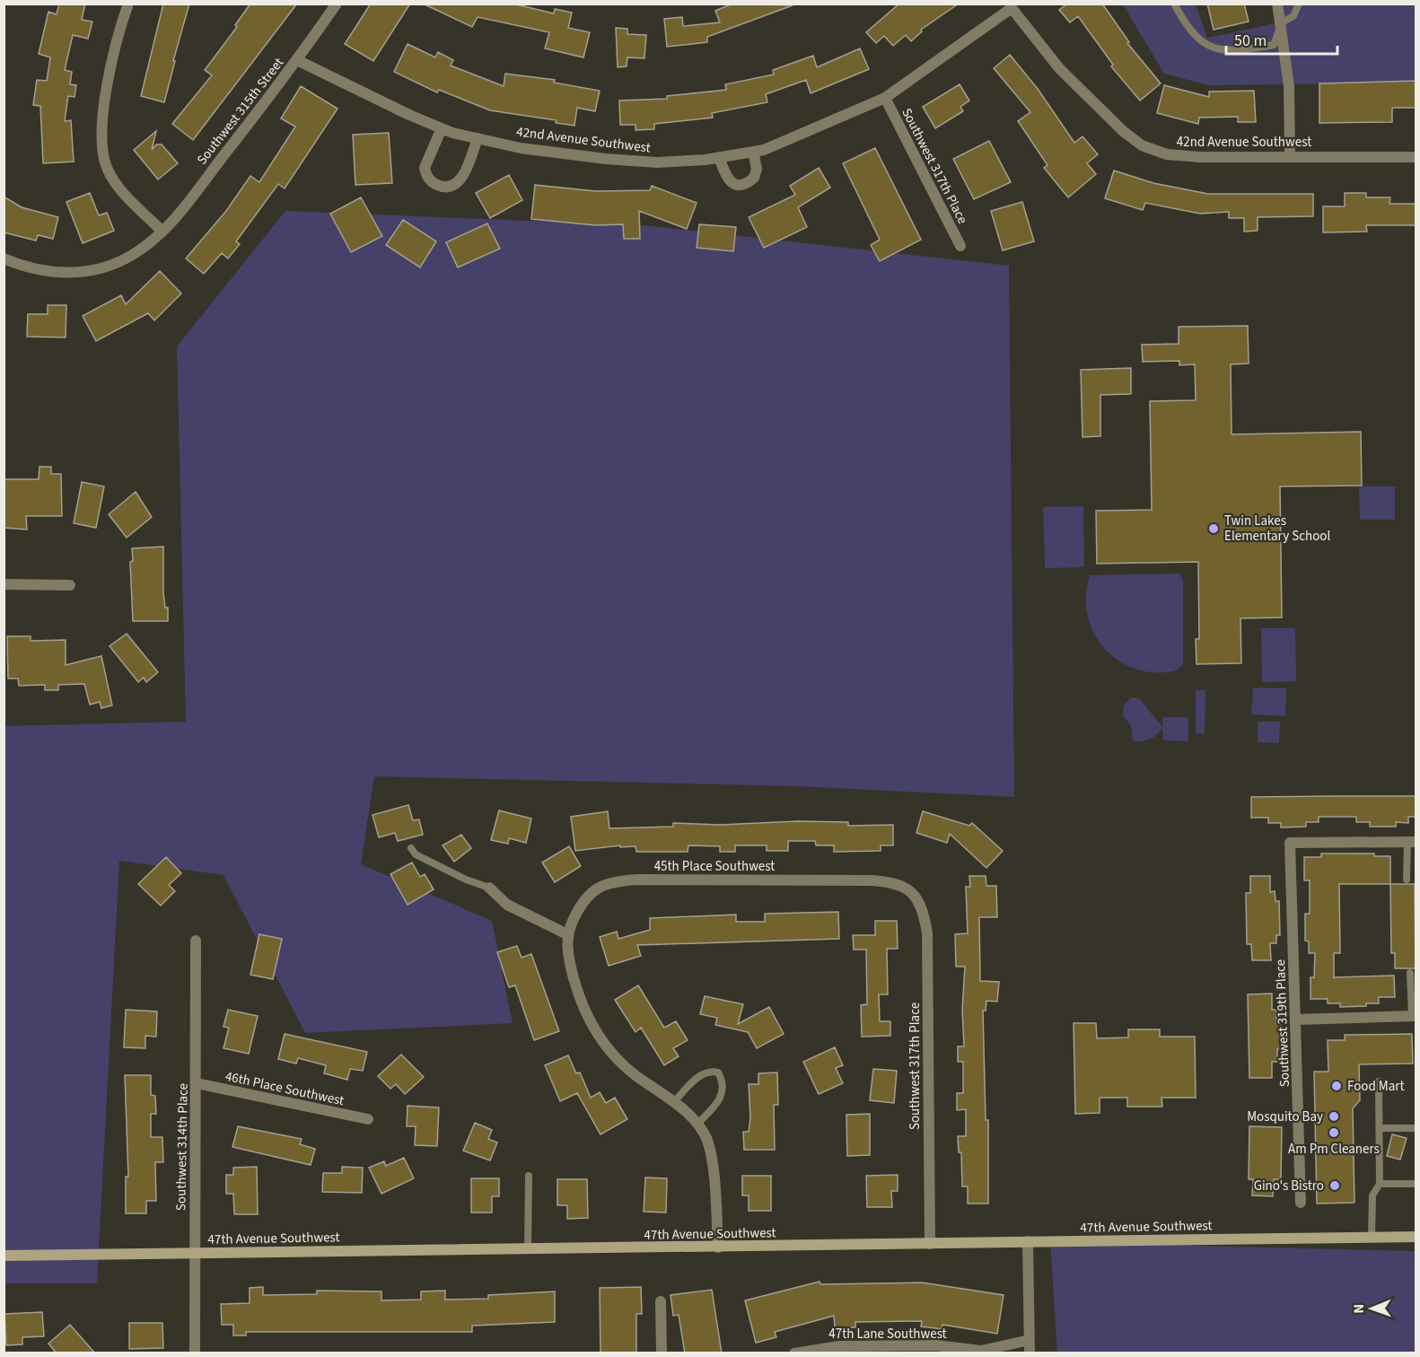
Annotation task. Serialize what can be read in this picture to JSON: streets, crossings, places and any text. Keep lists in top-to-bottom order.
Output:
{
  "streets": {
    "main road": ["47th Avenue Southwest"],
    "street": [
      "Southwest 315th Street",
      "42nd Avenue Southwest",
      "Southwest 317th Place",
      "45th Place Southwest",
      "Southwest 319th Place",
      "46th Place Southwest",
      "Southwest 314th Place",
      "47th Lane Southwest"
    ]
  },
  "crossings": [
    ["Southwest 315th Street", "42nd Avenue Southwest"],
    ["42nd Avenue Southwest", "Southwest 317th Place"],
    ["Southwest 317th Place", "45th Place Southwest"],
    ["Southwest 317th Place", "47th Avenue Southwest"],
    ["46th Place Southwest", "Southwest 314th Place"],
    ["Southwest 314th Place", "47th Avenue Southwest"]
  ],
  "places": [
    "Twin Lakes Elementary School",
    "Food Mart",
    "Mosquito Bay",
    "Am Pm Cleaners",
    "Gino's Bistro"
  ],
  "scale_bar": "50 m",
  "north": "left"
}
